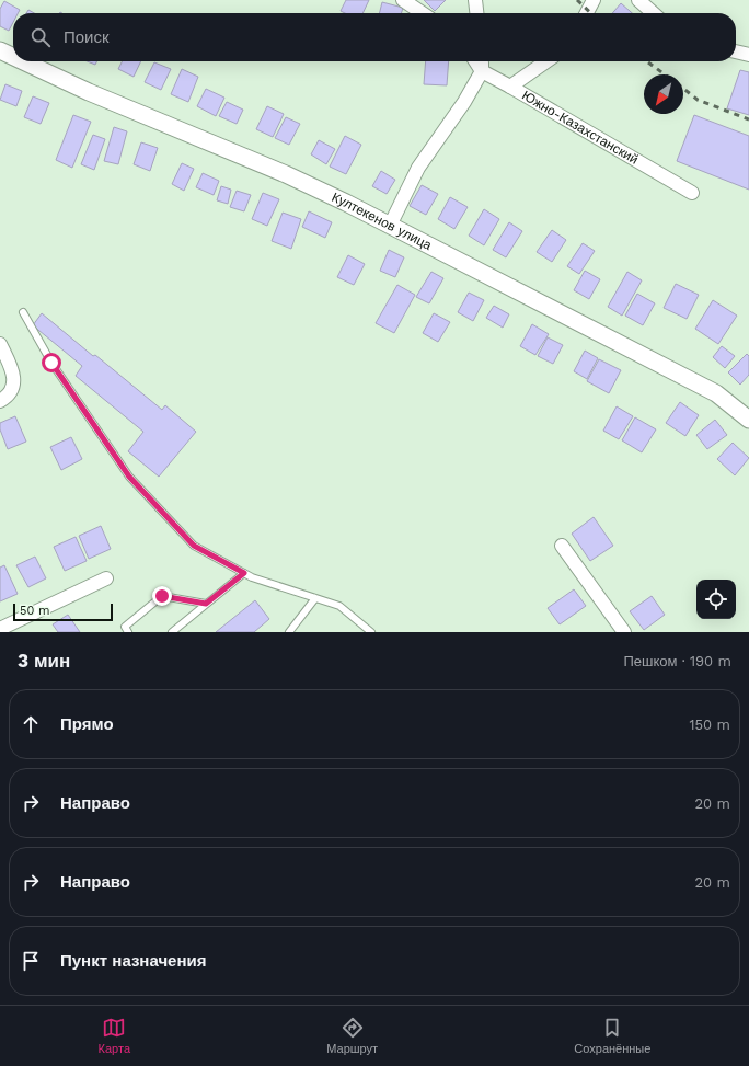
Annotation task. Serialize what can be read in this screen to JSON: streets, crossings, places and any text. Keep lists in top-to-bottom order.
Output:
{
  "streets": {
    "street": ["Южно-Казахстанский", "Култекенов улица"]
  },
  "scale_bar": "50 m",
  "north": "bottom left",
  "page": {
    "search": "Поиск",
    "scale": "50 m",
    "heading": ["3 мин", "Пешком · 190 m"],
    "list": [
      ["Прямо", "150 m"],
      ["Направо", "20 m"],
      ["Направо", "20 m"],
      "Пункт назначения"
    ],
    "nav": ["Карта", "Маршрут", "Сохранённые"]
  }
}
